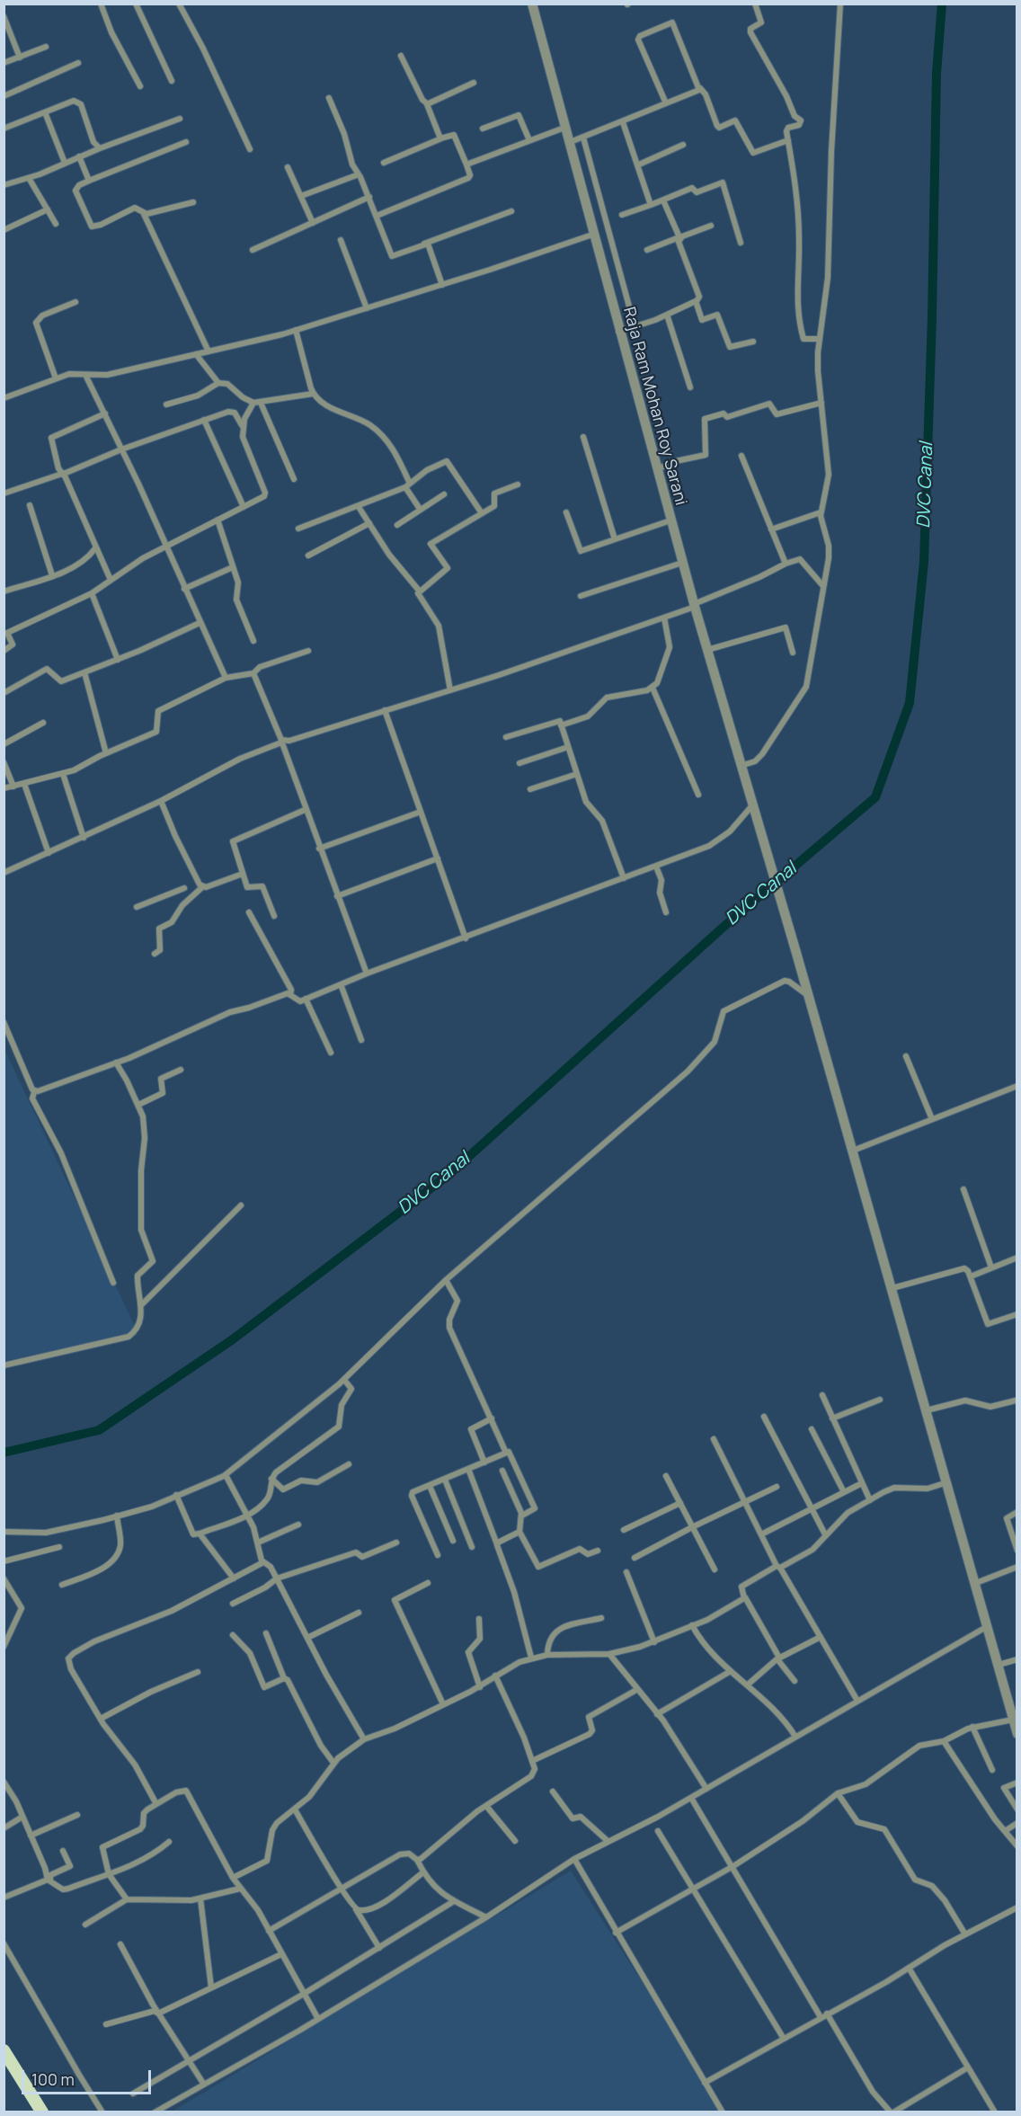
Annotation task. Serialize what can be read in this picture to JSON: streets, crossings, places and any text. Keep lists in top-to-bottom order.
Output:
{
  "streets": {
    "street": ["Raja Ram Mohan Roy Sarani"]
  },
  "water": ["DVC Canal"],
  "scale_bar": "100 m"
}
